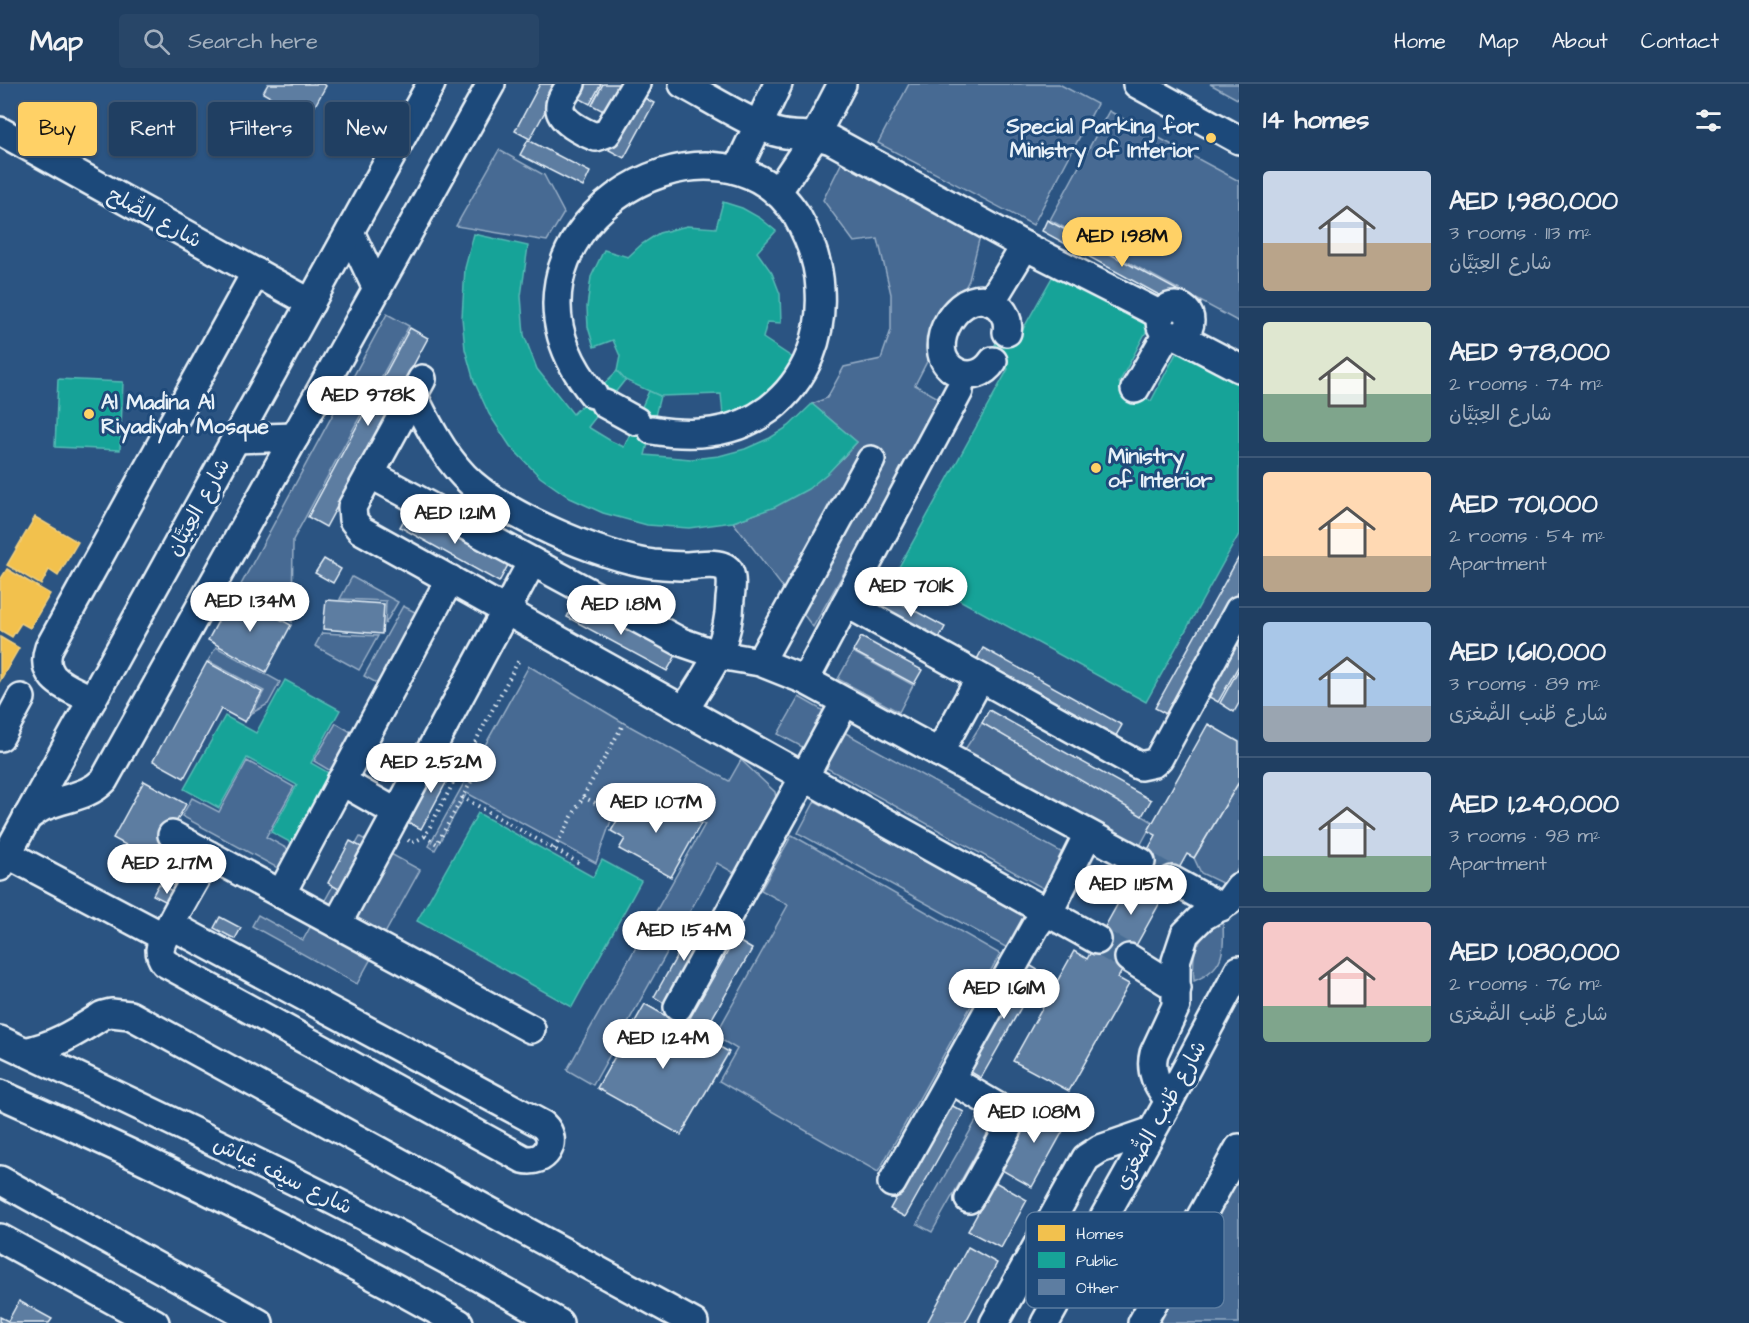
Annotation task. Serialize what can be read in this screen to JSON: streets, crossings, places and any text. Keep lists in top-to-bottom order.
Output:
{
  "streets": {
    "street": [
      "شارع الصُّلح",
      "شارع العِبَيَّان",
      "شارع طُنب الصُّغرَى",
      "شارع سيف غباش"
    ]
  },
  "crossings": [
    ["شارع الصُّلح", "شارع العِبَيَّان"]
  ],
  "places": ["Special Parking for Ministry of Interior", "Al Madina Al Riyadiyah Mosque", "Ministry of Interior"],
  "legend": ["Homes", "Public", "Other"],
  "page": {
    "header": "Map",
    "search": "Search here",
    "nav": [
      "Home",
      "Map",
      "About",
      "Contact"
    ],
    "heading": "14 homes",
    "chip": [
      "Buy",
      "Rent",
      "Filters",
      "New"
    ],
    "list": [
      {
        "name": "AED 1,980,000",
        "note": "3 rooms · 113 m² · شارع العِبَيَّان"
      },
      {
        "name": "AED 978,000",
        "note": "2 rooms · 74 m² · شارع العِبَيَّان"
      },
      {
        "name": "AED 701,000",
        "note": "2 rooms · 54 m² · Apartment"
      },
      {
        "name": "AED 1,610,000",
        "note": "3 rooms · 89 m² · شارع طُنب الصُّغرَى"
      },
      {
        "name": "AED 1,240,000",
        "note": "3 rooms · 98 m² · Apartment"
      },
      {
        "name": "AED 1,080,000",
        "note": "2 rooms · 76 m² · شارع طُنب الصُّغرَى"
      }
    ],
    "price": [
      "AED 1.98M",
      "AED 978K",
      "AED 1.21M",
      "AED 701K",
      "AED 1.34M",
      "AED 1.8M",
      "AED 2.52M",
      "AED 1.07M",
      "AED 2.17M",
      "AED 1.15M",
      "AED 1.54M",
      "AED 1.61M",
      "AED 1.24M",
      "AED 1.08M"
    ]
  }
}
